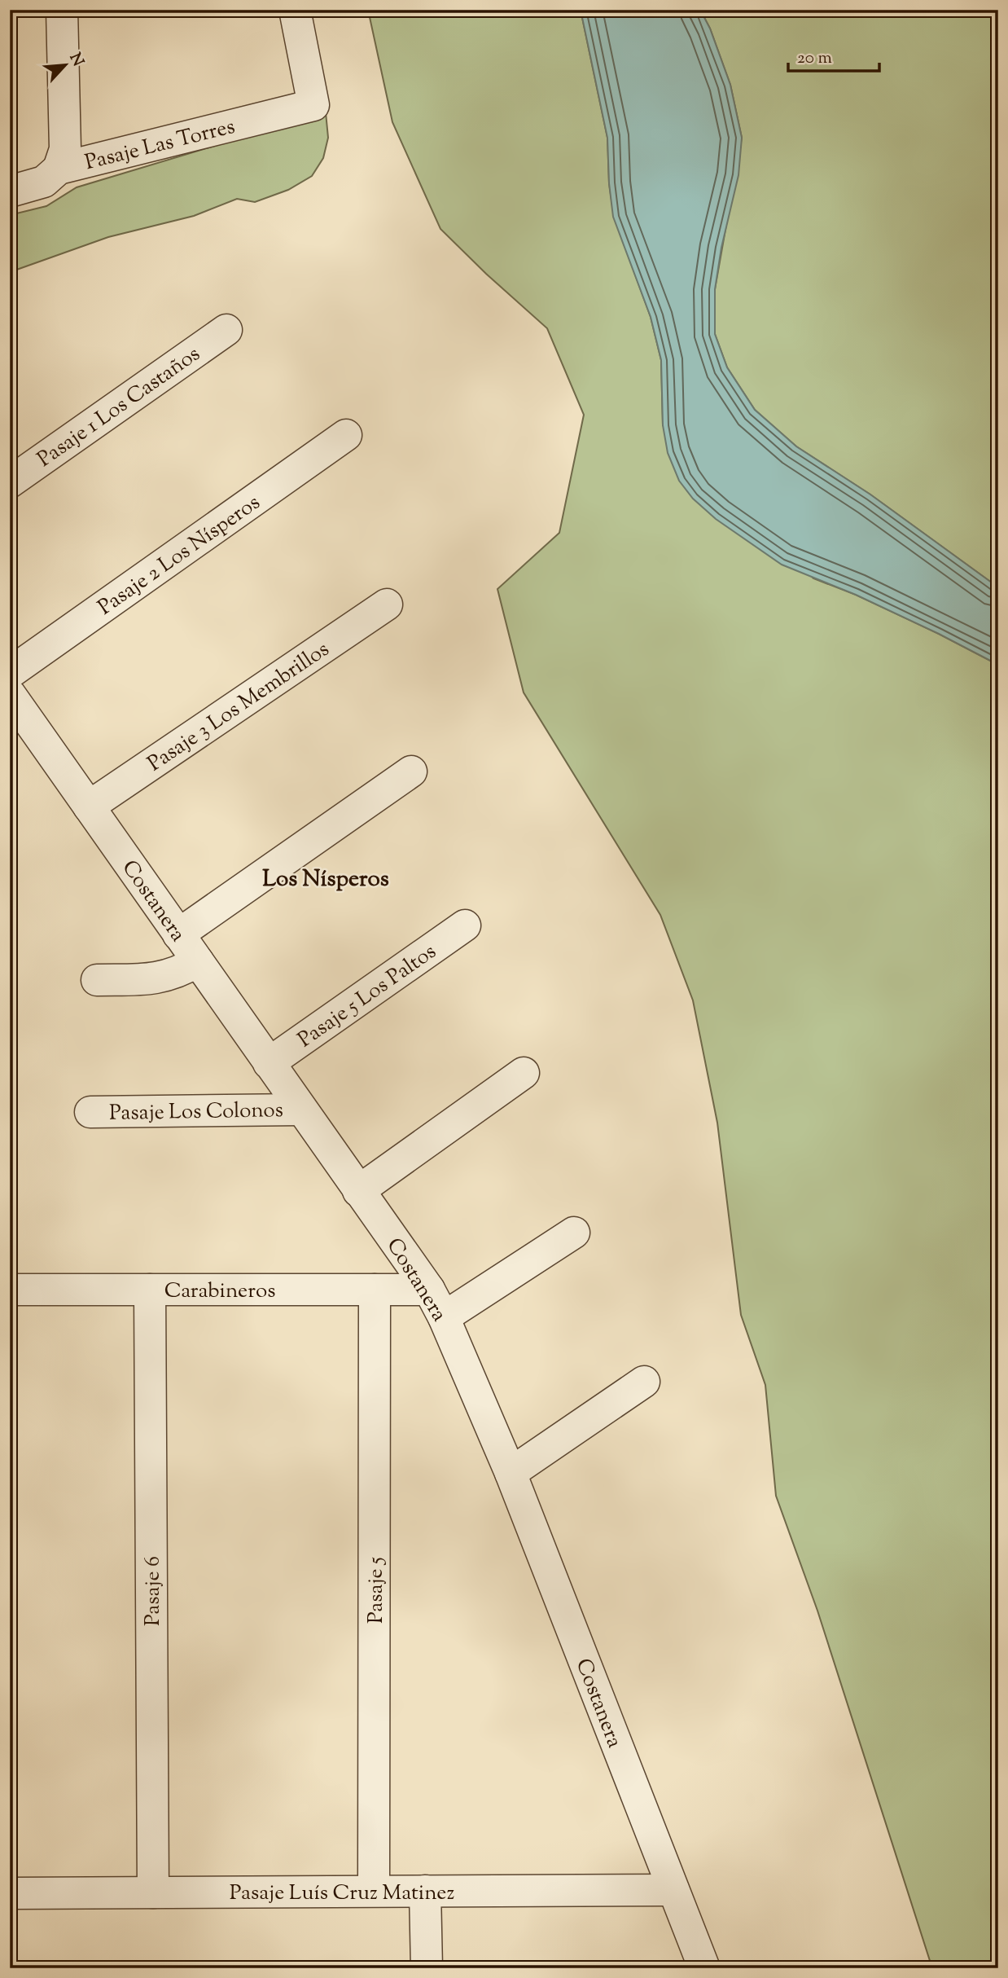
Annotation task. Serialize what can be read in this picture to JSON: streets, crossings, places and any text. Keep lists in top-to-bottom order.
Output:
{
  "streets": {
    "street": [
      "Pasaje Las Torres",
      "Pasaje 1 Los Castaños",
      "Pasaje 2 Los Nísperos",
      "Pasaje 3 Los Membrillos",
      "Costanera",
      "Pasaje 5 Los Paltos",
      "Pasaje Los Colonos",
      "Carabineros",
      "Pasaje 5",
      "Pasaje 6",
      "Pasaje Luís Cruz Matinez"
    ]
  },
  "crossings": [
    ["Pasaje 3 Los Membrillos", "Costanera"],
    ["Costanera", "Pasaje 5 Los Paltos"],
    ["Costanera", "Pasaje Los Colonos"],
    ["Costanera", "Carabineros"],
    ["Costanera", "Pasaje Luís Cruz Matinez"],
    ["Carabineros", "Pasaje 5"],
    ["Carabineros", "Pasaje 6"],
    ["Pasaje 5", "Pasaje Luís Cruz Matinez"],
    ["Pasaje 6", "Pasaje Luís Cruz Matinez"]
  ],
  "districts": ["Los Nísperos"],
  "scale_bar": "20 m",
  "north": "top right"
}
